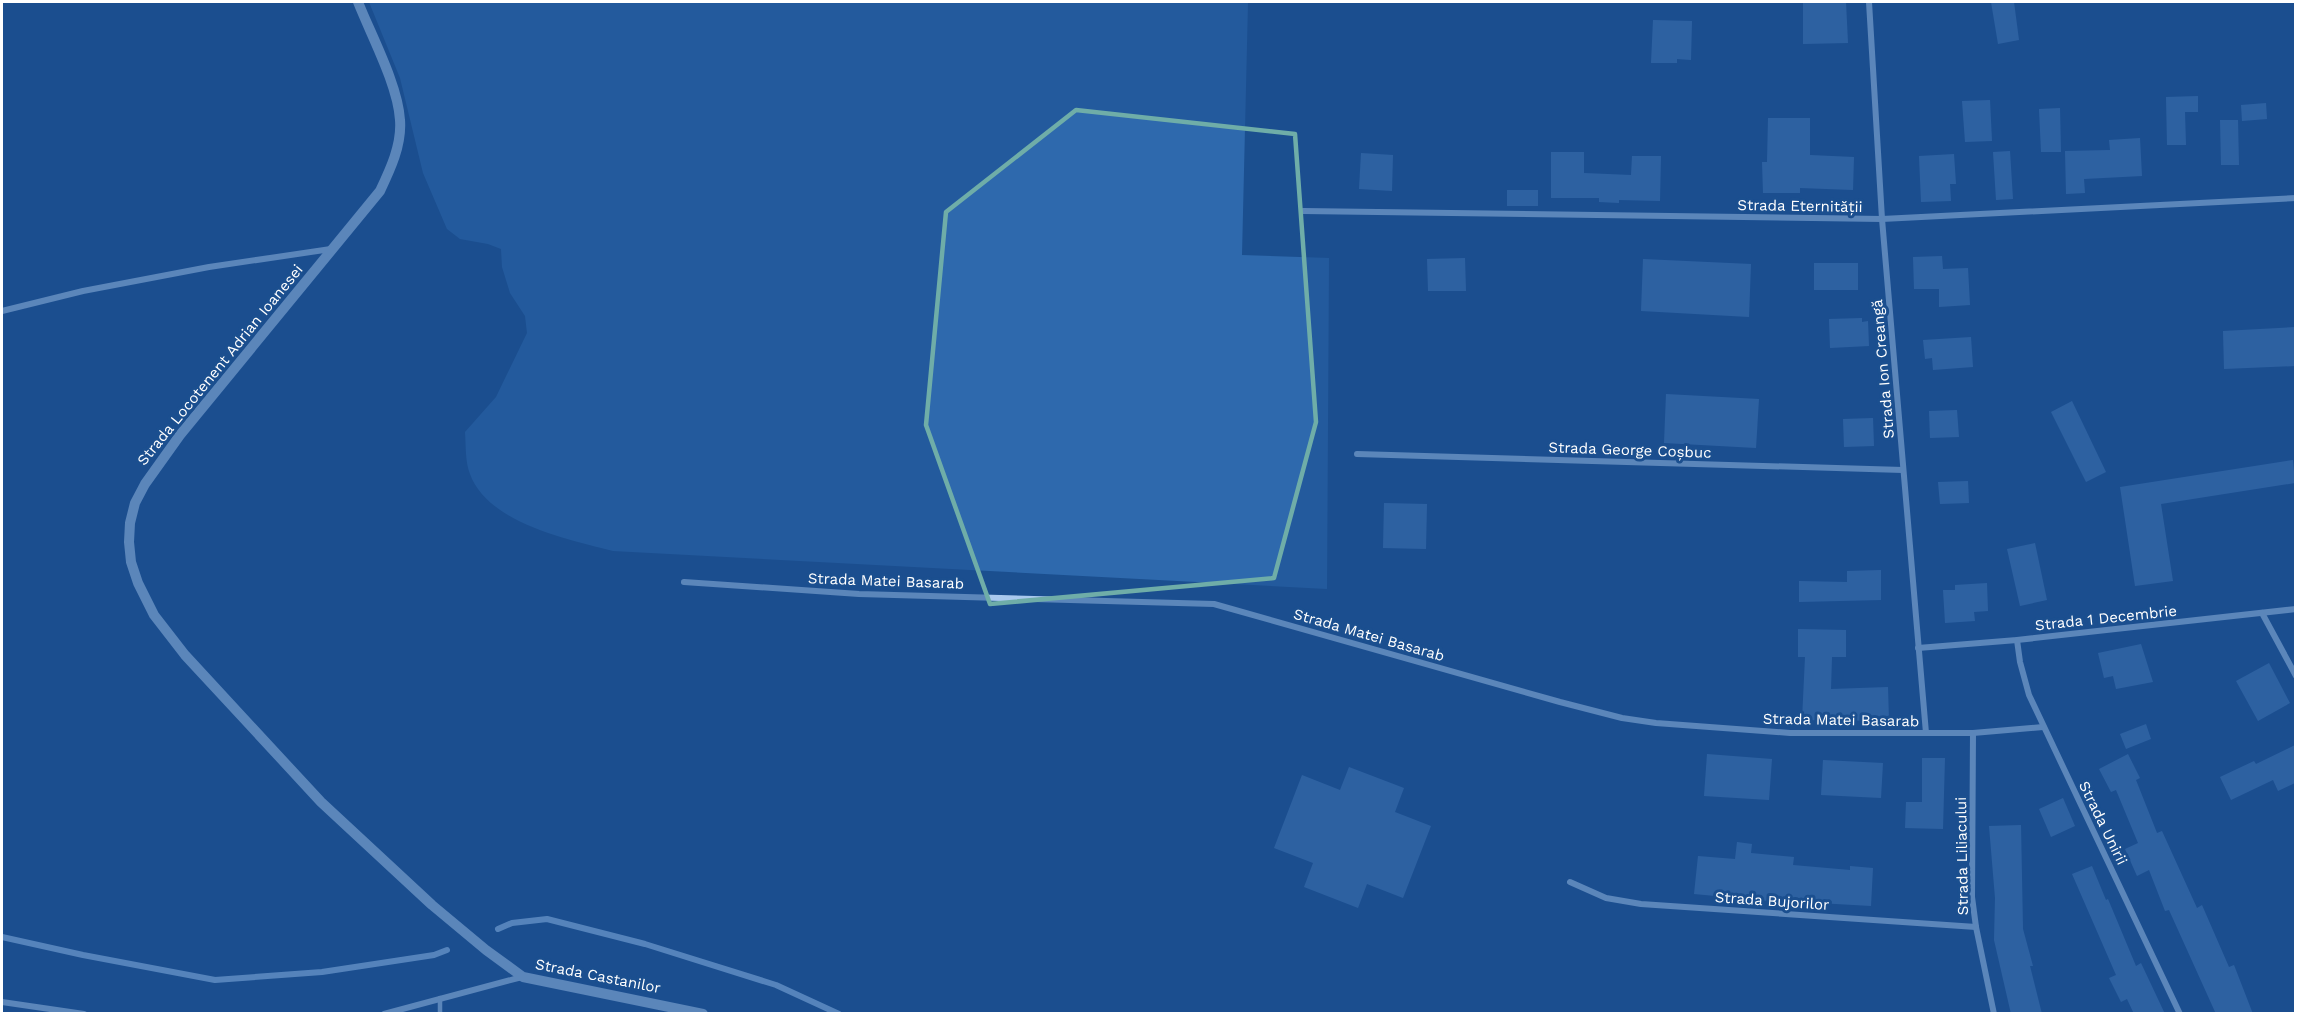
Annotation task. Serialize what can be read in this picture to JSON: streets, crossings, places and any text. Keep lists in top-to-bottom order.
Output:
{
  "streets": {
    "street": [
      "Strada Eternității",
      "Strada Locotenent Adrian Ioanesei",
      "Strada Ion Creangă",
      "Strada George Coșbuc",
      "Strada Matei Basarab",
      "Strada 1 Decembrie",
      "Strada Unirii",
      "Strada Liliacului",
      "Strada Bujorilor",
      "Strada Castanilor"
    ]
  },
  "crossings": [
    ["Strada Eternității", "Strada Ion Creangă"],
    ["Strada Locotenent Adrian Ioanesei", "Strada Castanilor"],
    ["Strada Ion Creangă", "Strada George Coșbuc"],
    ["Strada Ion Creangă", "Strada Matei Basarab"],
    ["Strada Ion Creangă", "Strada 1 Decembrie"],
    ["Strada Matei Basarab", "Strada Unirii"],
    ["Strada Matei Basarab", "Strada Liliacului"],
    ["Strada 1 Decembrie", "Strada Unirii"],
    ["Strada Liliacului", "Strada Bujorilor"]
  ]
}
